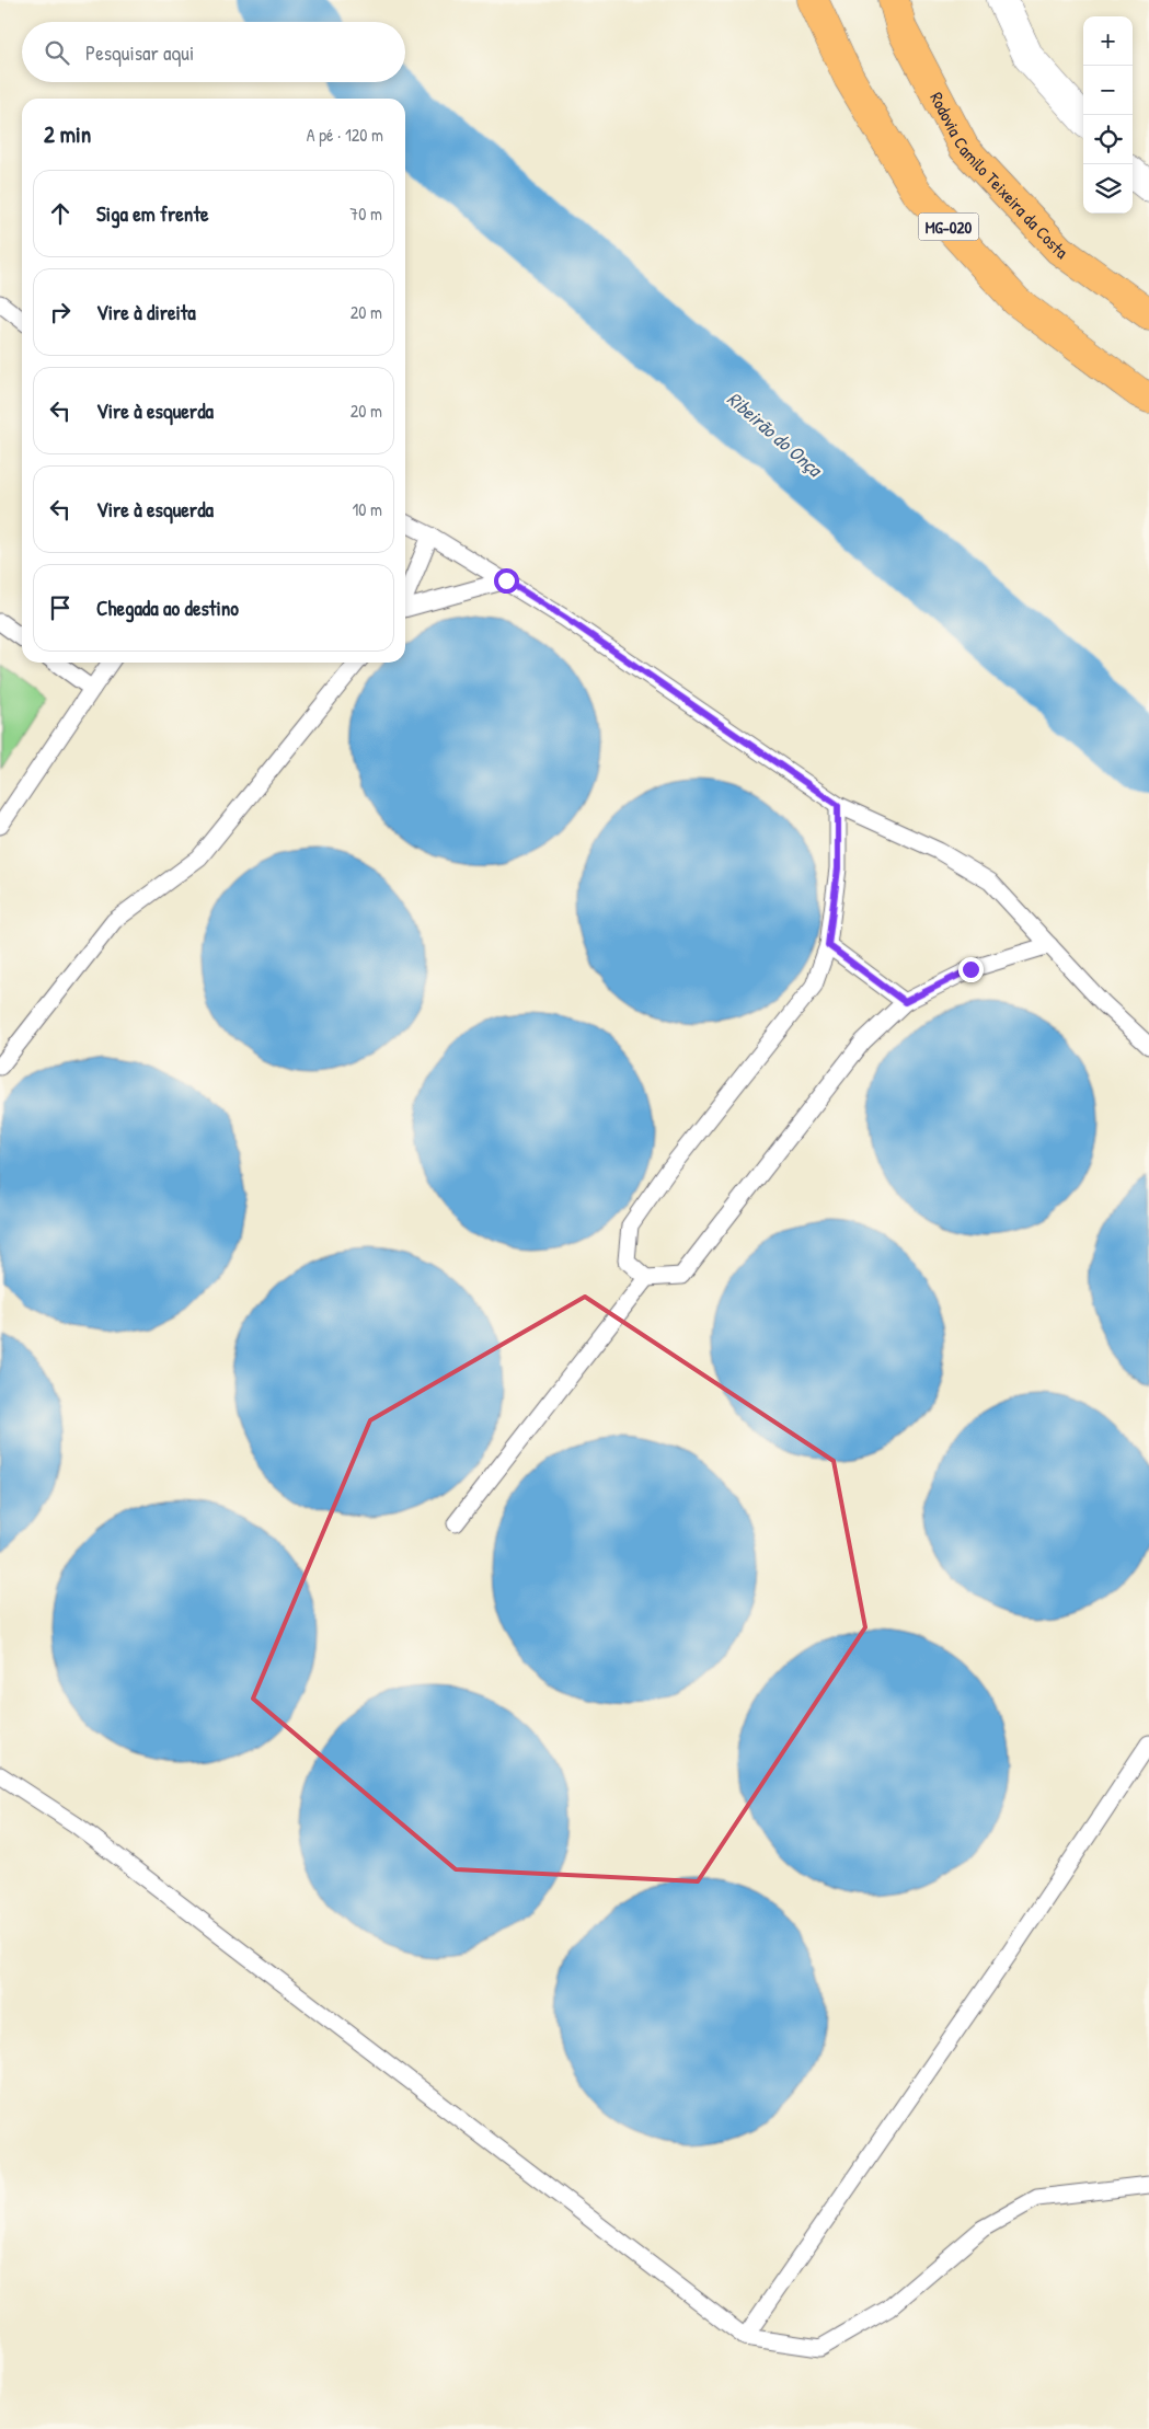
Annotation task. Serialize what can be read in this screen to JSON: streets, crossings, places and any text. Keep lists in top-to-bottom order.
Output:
{
  "streets": {
    "highway": ["Rodovia Camilo Teixeira da Costa", "MG-020"]
  },
  "water": ["Ribeirão do Onça"],
  "page": {
    "map_buttons": ["+", "−"],
    "search": "Pesquisar aqui",
    "heading": ["2 min", "A pé · 120 m"],
    "list": [
      ["Siga em frente", "70 m"],
      ["Vire à direita", "20 m"],
      ["Vire à esquerda", "20 m"],
      ["Vire à esquerda", "10 m"],
      "Chegada ao destino"
    ]
  }
}
